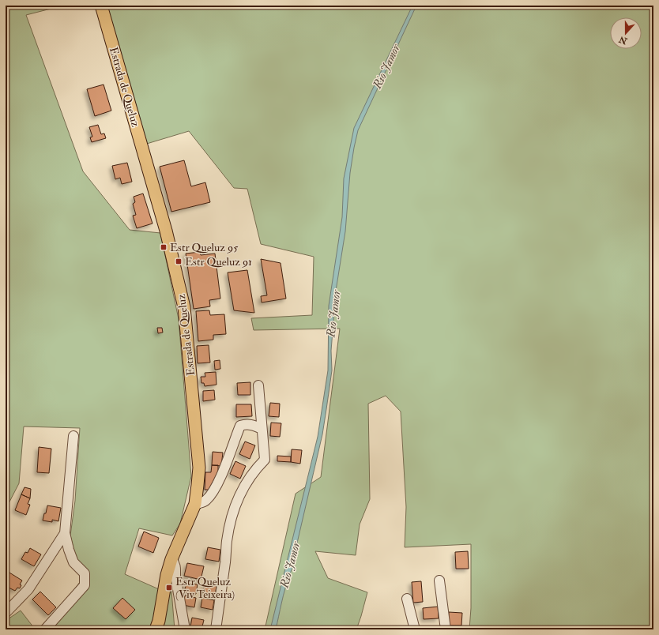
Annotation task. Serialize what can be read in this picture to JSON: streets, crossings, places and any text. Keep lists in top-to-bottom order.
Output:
{
  "streets": {
    "main road": ["Estrada de Queluz"]
  },
  "water": ["Rio Jamor"],
  "places": {
    "transit": ["Estr Queluz 95", "Estr Queluz 91", "Estr Queluz (Viv Teixeira)"]
  },
  "north": "bottom"
}
